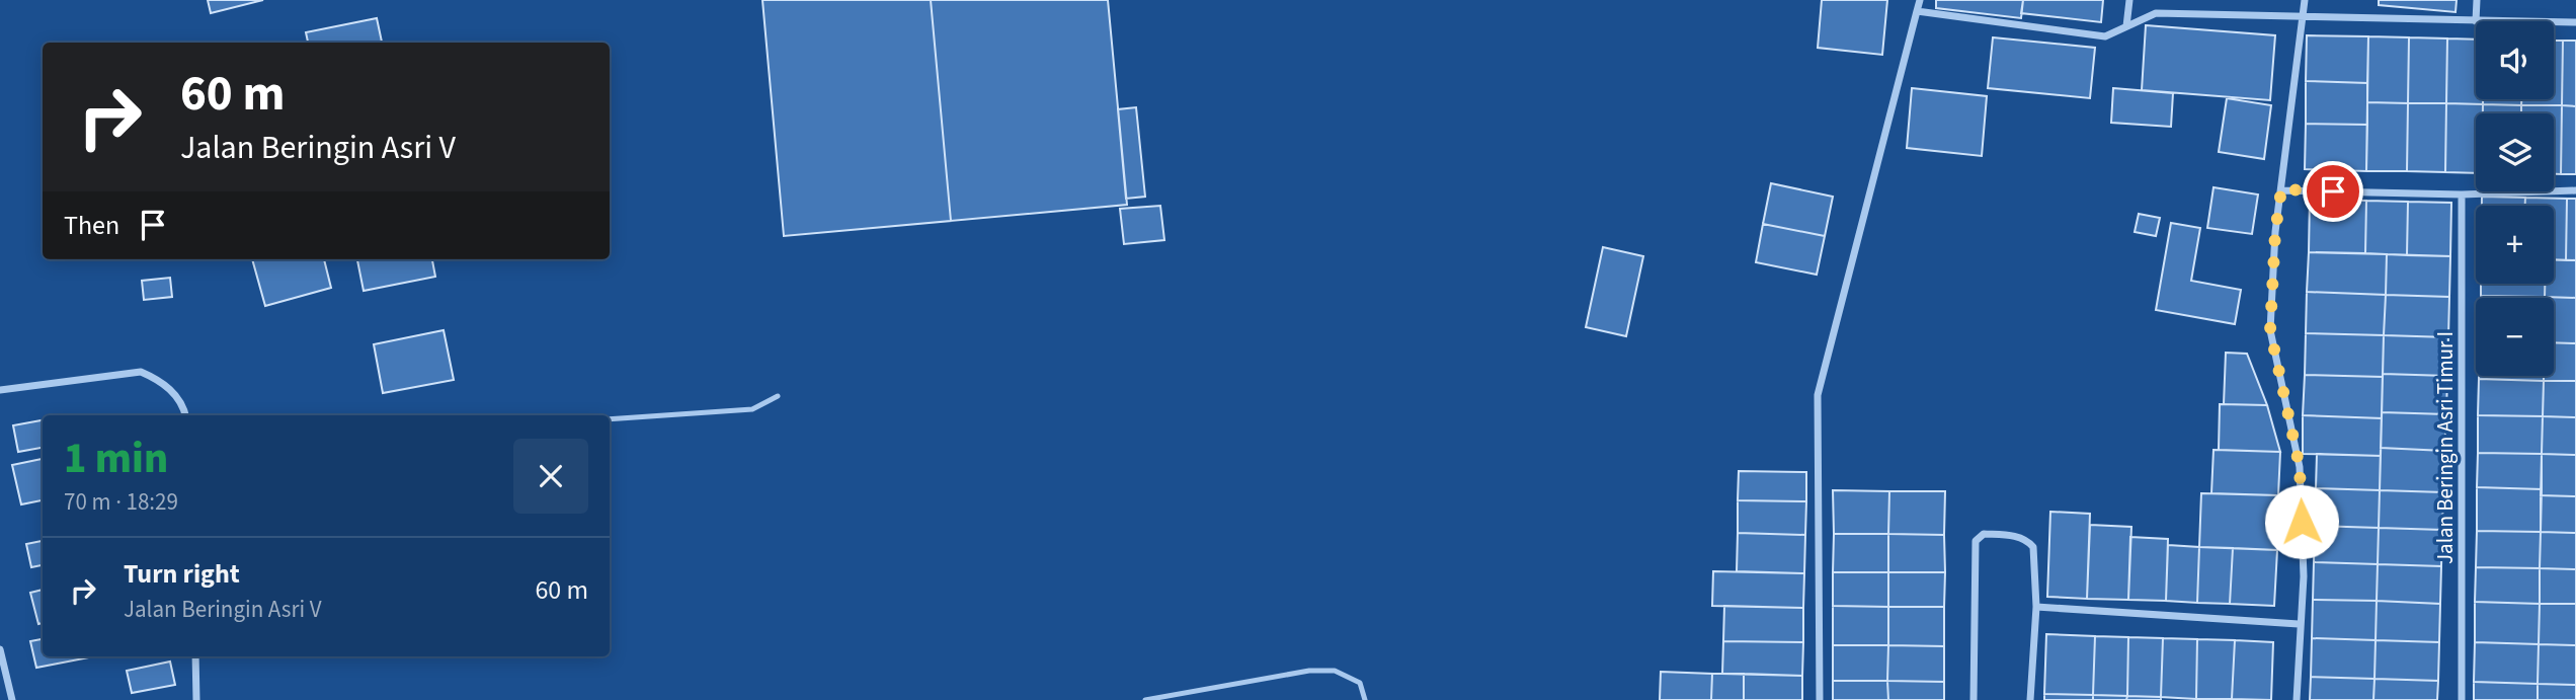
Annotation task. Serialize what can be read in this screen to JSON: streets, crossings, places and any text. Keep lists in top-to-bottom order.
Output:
{
  "streets": {
    "street": ["Jalan Beringin Asri Timur I"]
  },
  "page": {
    "map_buttons": ["+", "−"],
    "turn": ["60 m", "Jalan Beringin Asri V"],
    "then": "Then",
    "heading": ["1 min", "70 m · 18:29"],
    "list": [
      {
        "name": "Turn right",
        "note": "Jalan Beringin Asri V",
        "value": "60 m"
      }
    ]
  }
}
